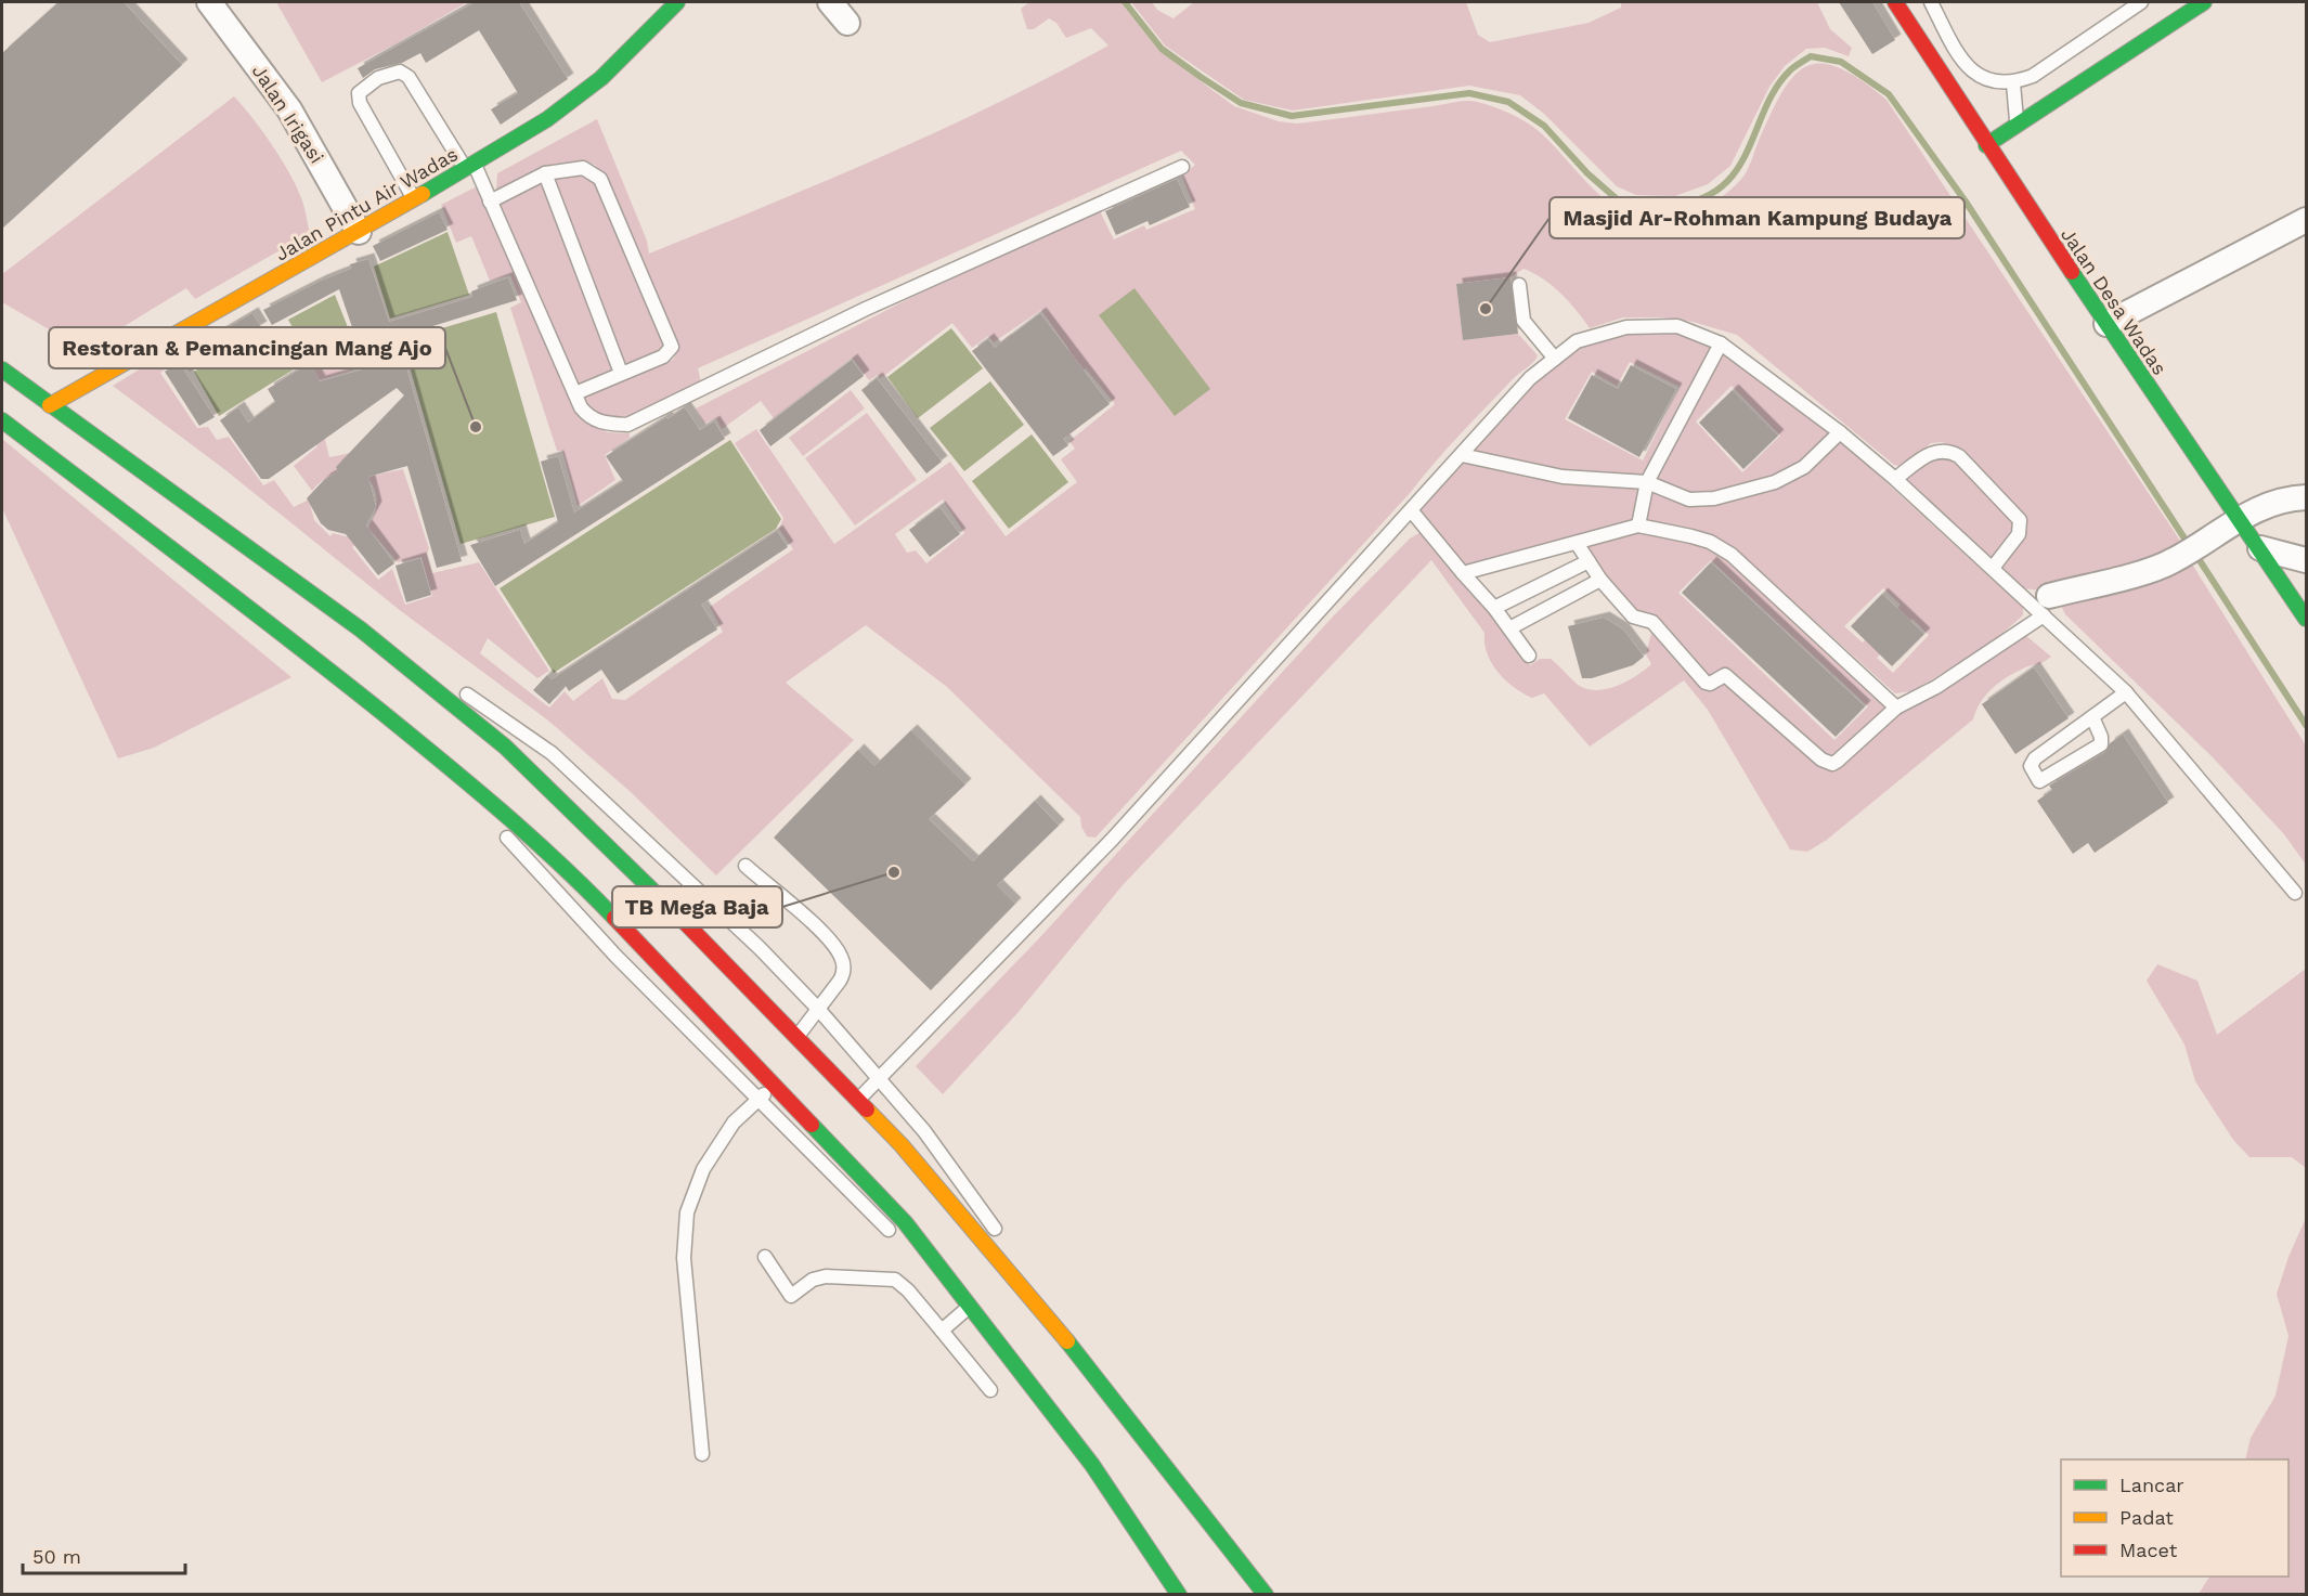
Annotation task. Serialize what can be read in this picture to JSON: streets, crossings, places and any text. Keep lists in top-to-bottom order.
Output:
{
  "streets": {
    "main road": ["Jalan Pintu Air Wadas", "Jalan Desa Wadas"],
    "street": ["Jalan Irigasi"]
  },
  "crossings": [
    ["Jalan Irigasi", "Jalan Pintu Air Wadas"]
  ],
  "places": ["Masjid Ar-Rohman Kampung Budaya", "Restoran & Pemancingan Mang Ajo", "TB Mega Baja"],
  "legend": ["Lancar", "Padat", "Macet"],
  "scale_bar": "50 m"
}
